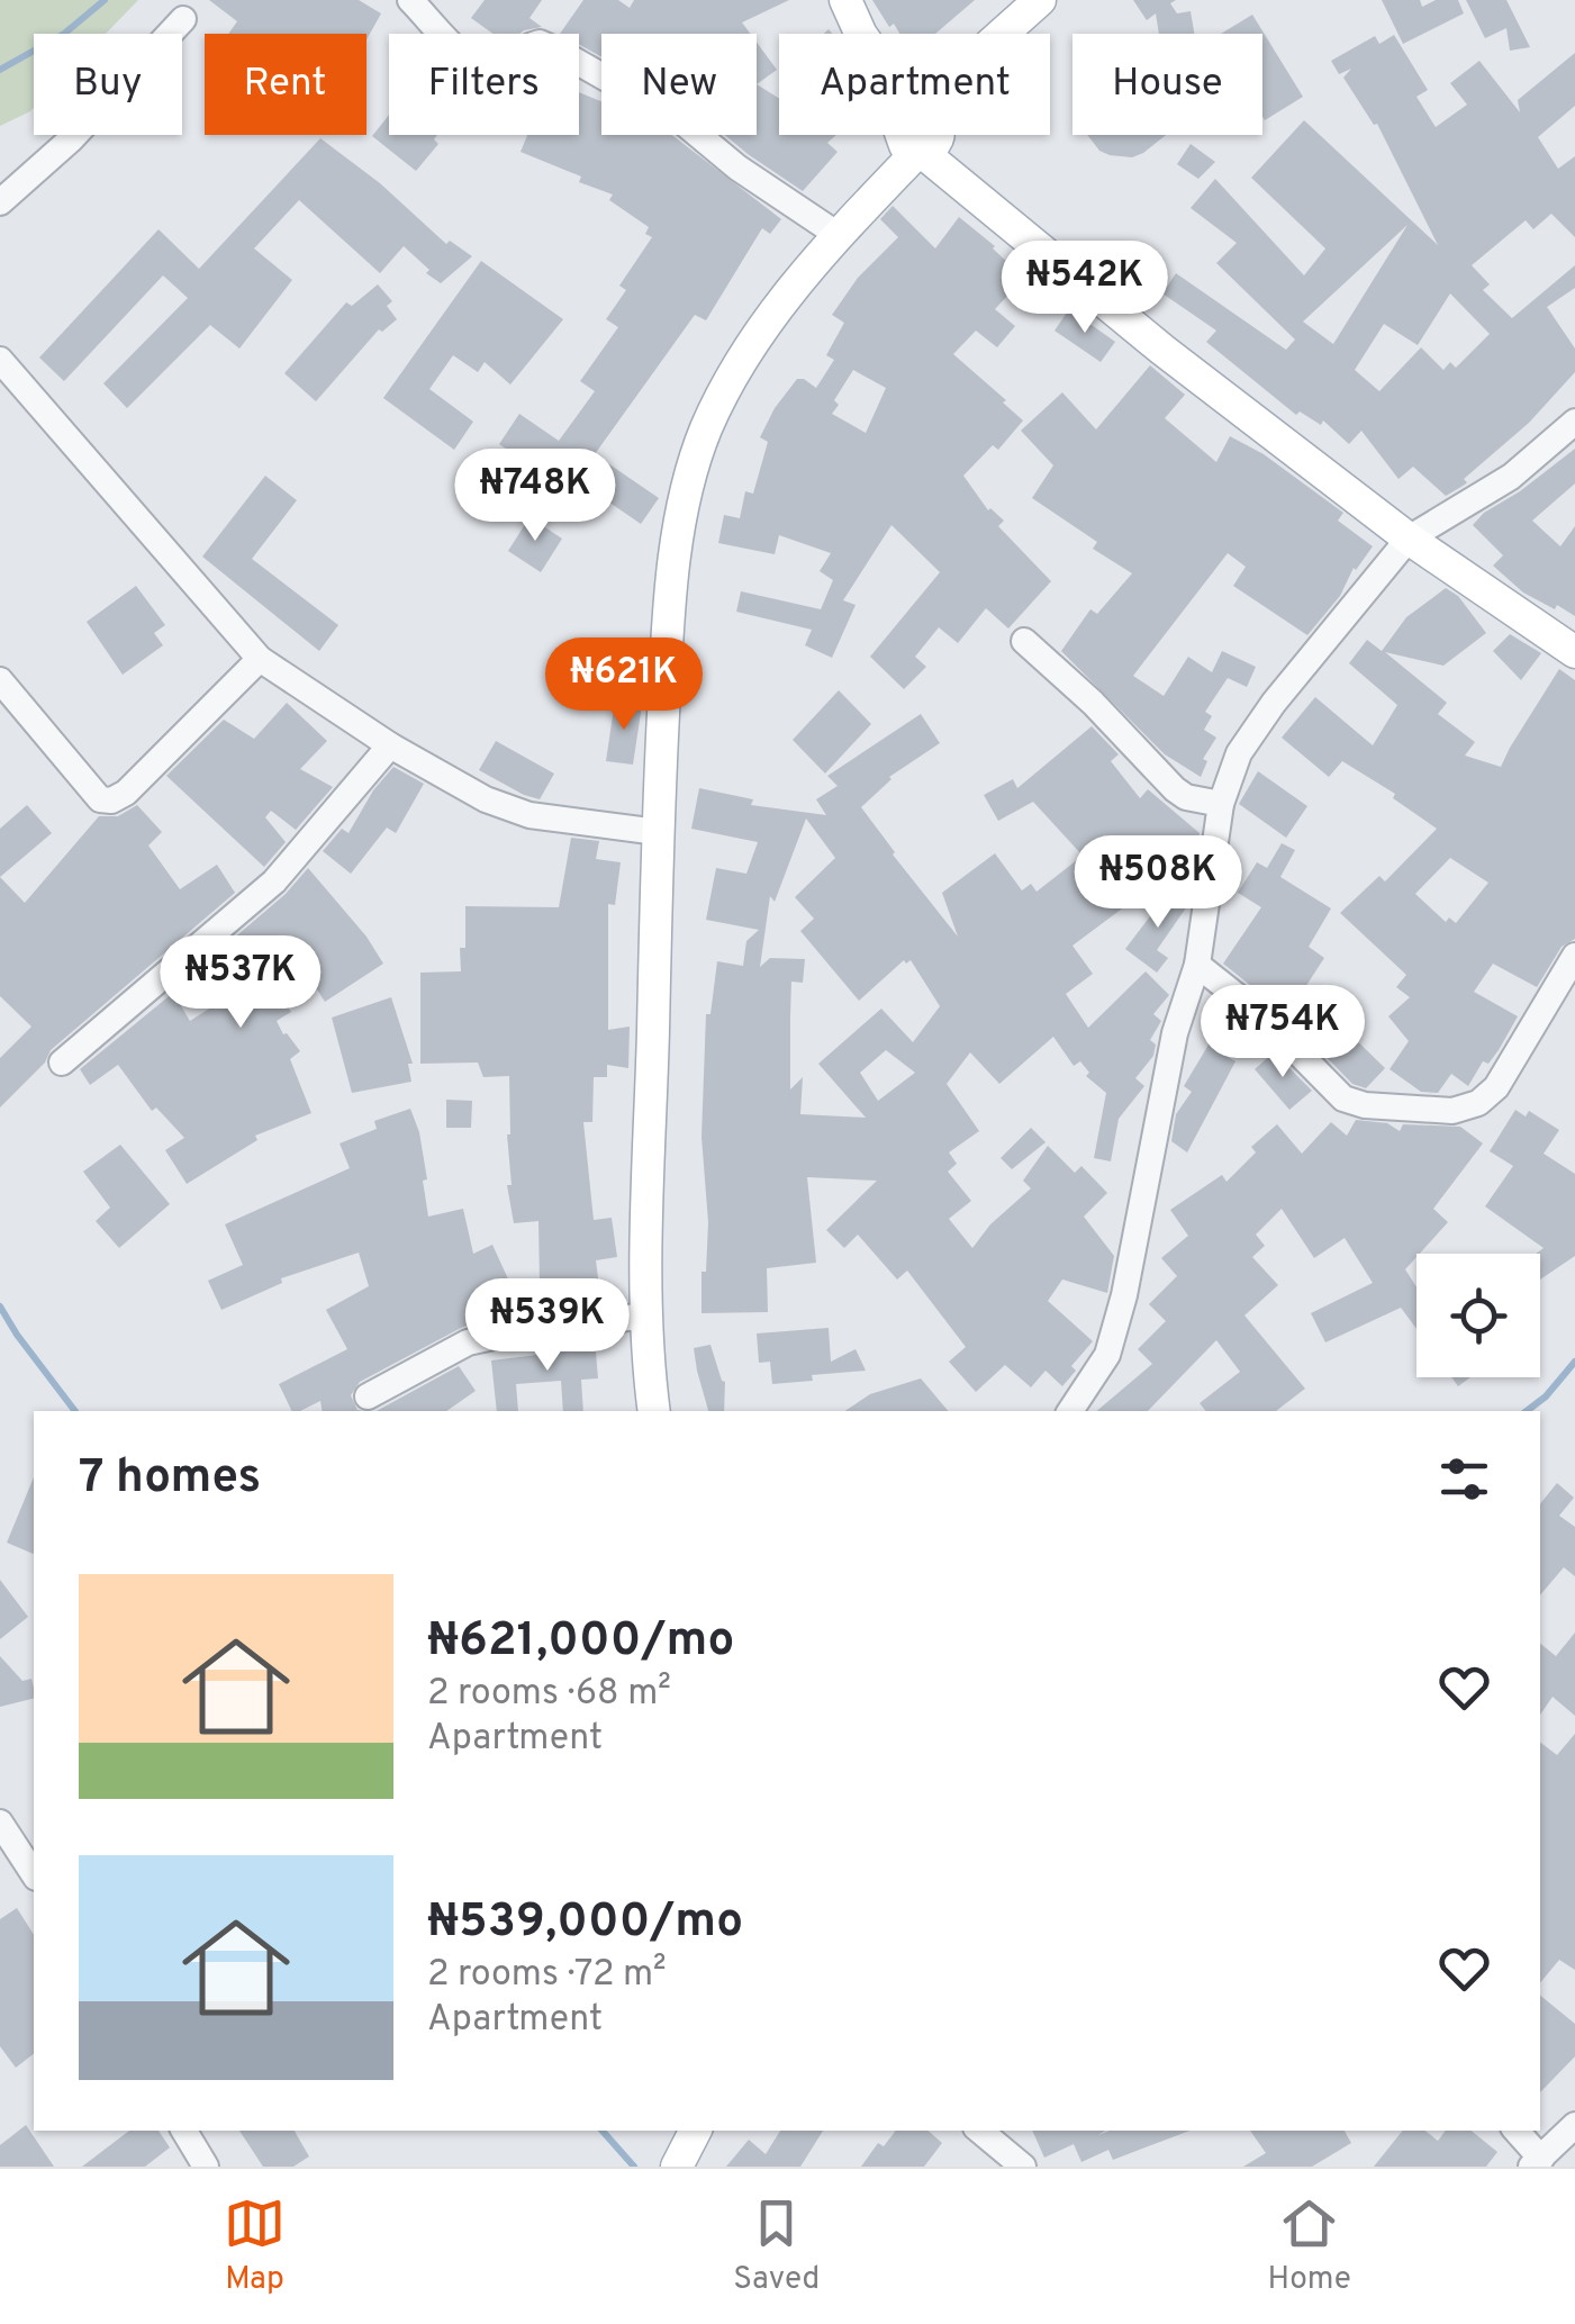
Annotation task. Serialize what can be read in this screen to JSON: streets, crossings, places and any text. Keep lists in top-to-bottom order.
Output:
{
  "page": {
    "chip": [
      "Buy",
      "Rent",
      "Filters",
      "New",
      "Apartment",
      "House"
    ],
    "price": [
      "₦542K",
      "₦748K",
      "₦621K",
      "₦508K",
      "₦537K",
      "₦754K",
      "₦539K"
    ],
    "heading": "7 homes",
    "list": [
      {
        "name": "₦621,000/mo",
        "note": "2 rooms · 68 m² · Apartment"
      },
      {
        "name": "₦539,000/mo",
        "note": "2 rooms · 72 m² · Apartment"
      }
    ],
    "tabs": ["Map", "Saved", "Home"]
  }
}
